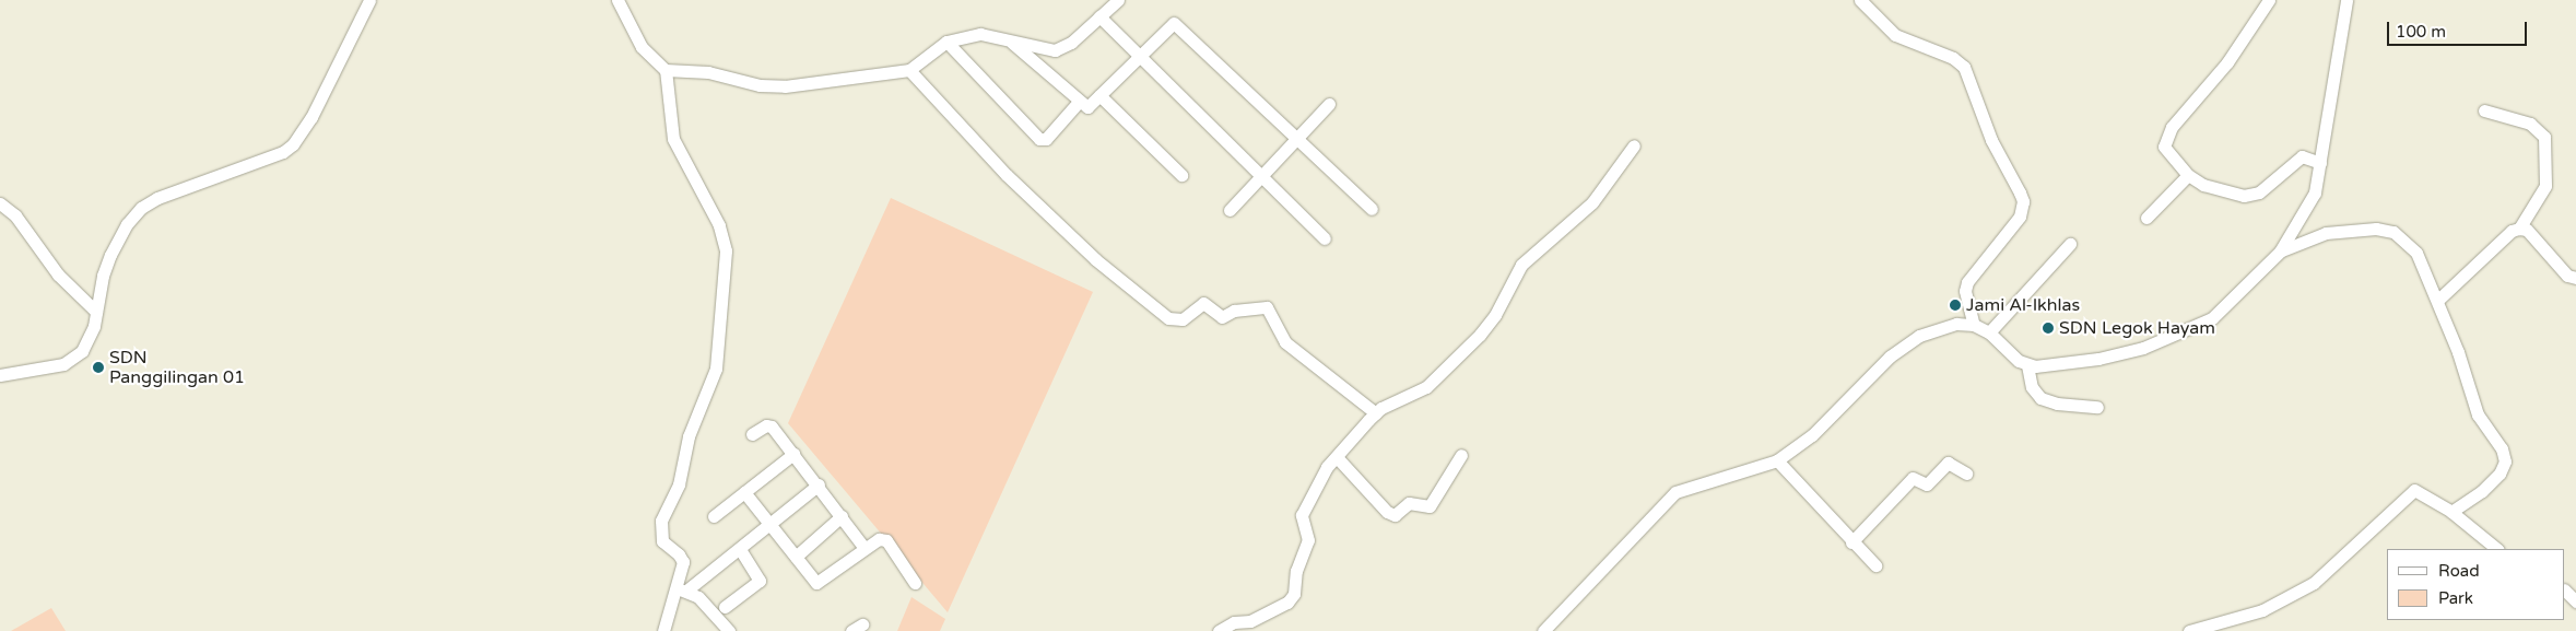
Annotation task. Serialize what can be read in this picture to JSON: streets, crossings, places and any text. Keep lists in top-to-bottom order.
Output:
{
  "places": ["Jami Al-Ikhlas", "SDN Legok Hayam", "SDN Panggilingan 01"],
  "legend": ["Road", "Park"],
  "scale_bar": "100 m"
}
